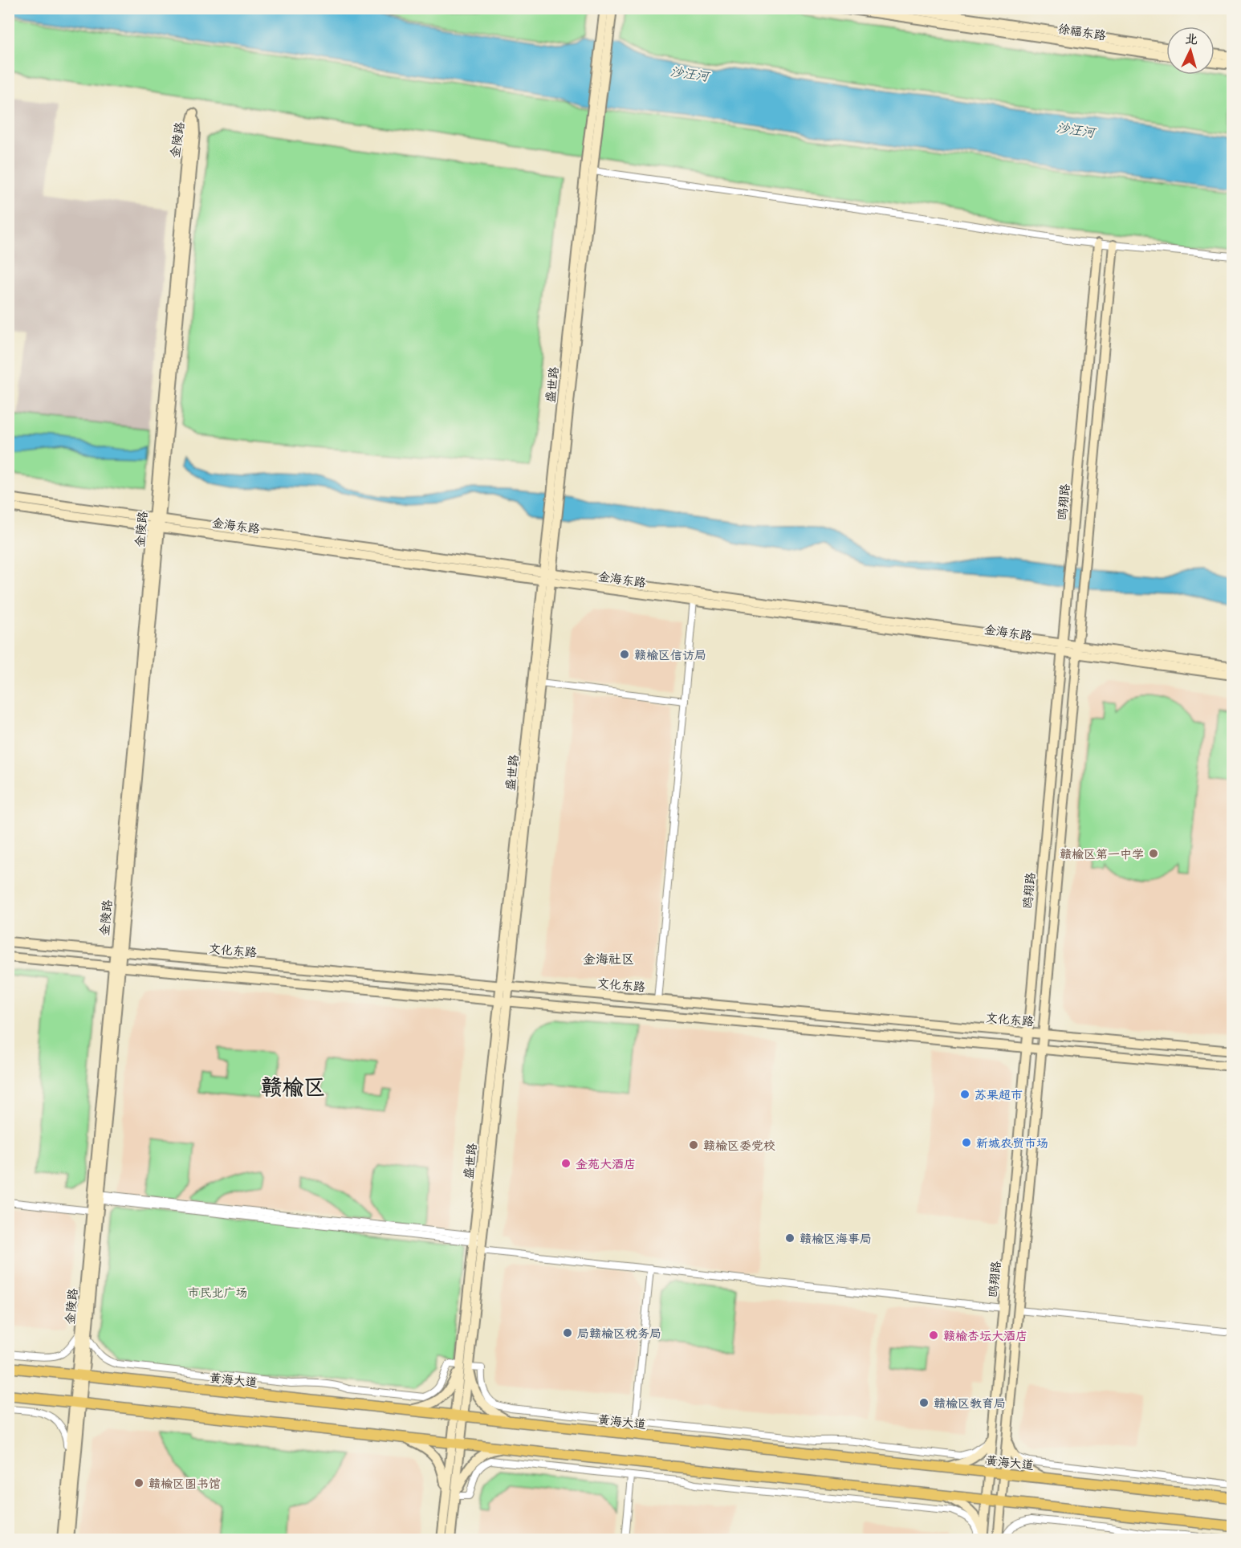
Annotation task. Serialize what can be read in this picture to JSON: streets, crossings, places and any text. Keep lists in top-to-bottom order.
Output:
{
  "streets": {
    "main road": [
      "徐福东路",
      "金陵路",
      "盛世路",
      "鸥翔路",
      "金海东路",
      "文化东路",
      "黄海大道"
    ]
  },
  "crossings": [
    ["金陵路", "金海东路"],
    ["金陵路", "文化东路"],
    ["金陵路", "黄海大道"],
    ["盛世路", "金海东路"],
    ["盛世路", "文化东路"],
    ["盛世路", "黄海大道"],
    ["鸥翔路", "金海东路"],
    ["鸥翔路", "文化东路"],
    ["鸥翔路", "黄海大道"]
  ],
  "districts": ["金海社区", "赣榆区"],
  "water": ["沙汪河"],
  "parks": ["市民北广场"],
  "places": [
    "赣榆区信访局",
    "赣榆区第一中学",
    "苏果超市",
    "新城农贸市场",
    "赣榆区委党校",
    "金苑大酒店",
    "赣榆区海事局",
    "局赣榆区税务局",
    "赣榆杏坛大酒店",
    "赣榆区教育局",
    "赣榆区图书馆"
  ],
  "north": "top"
}
